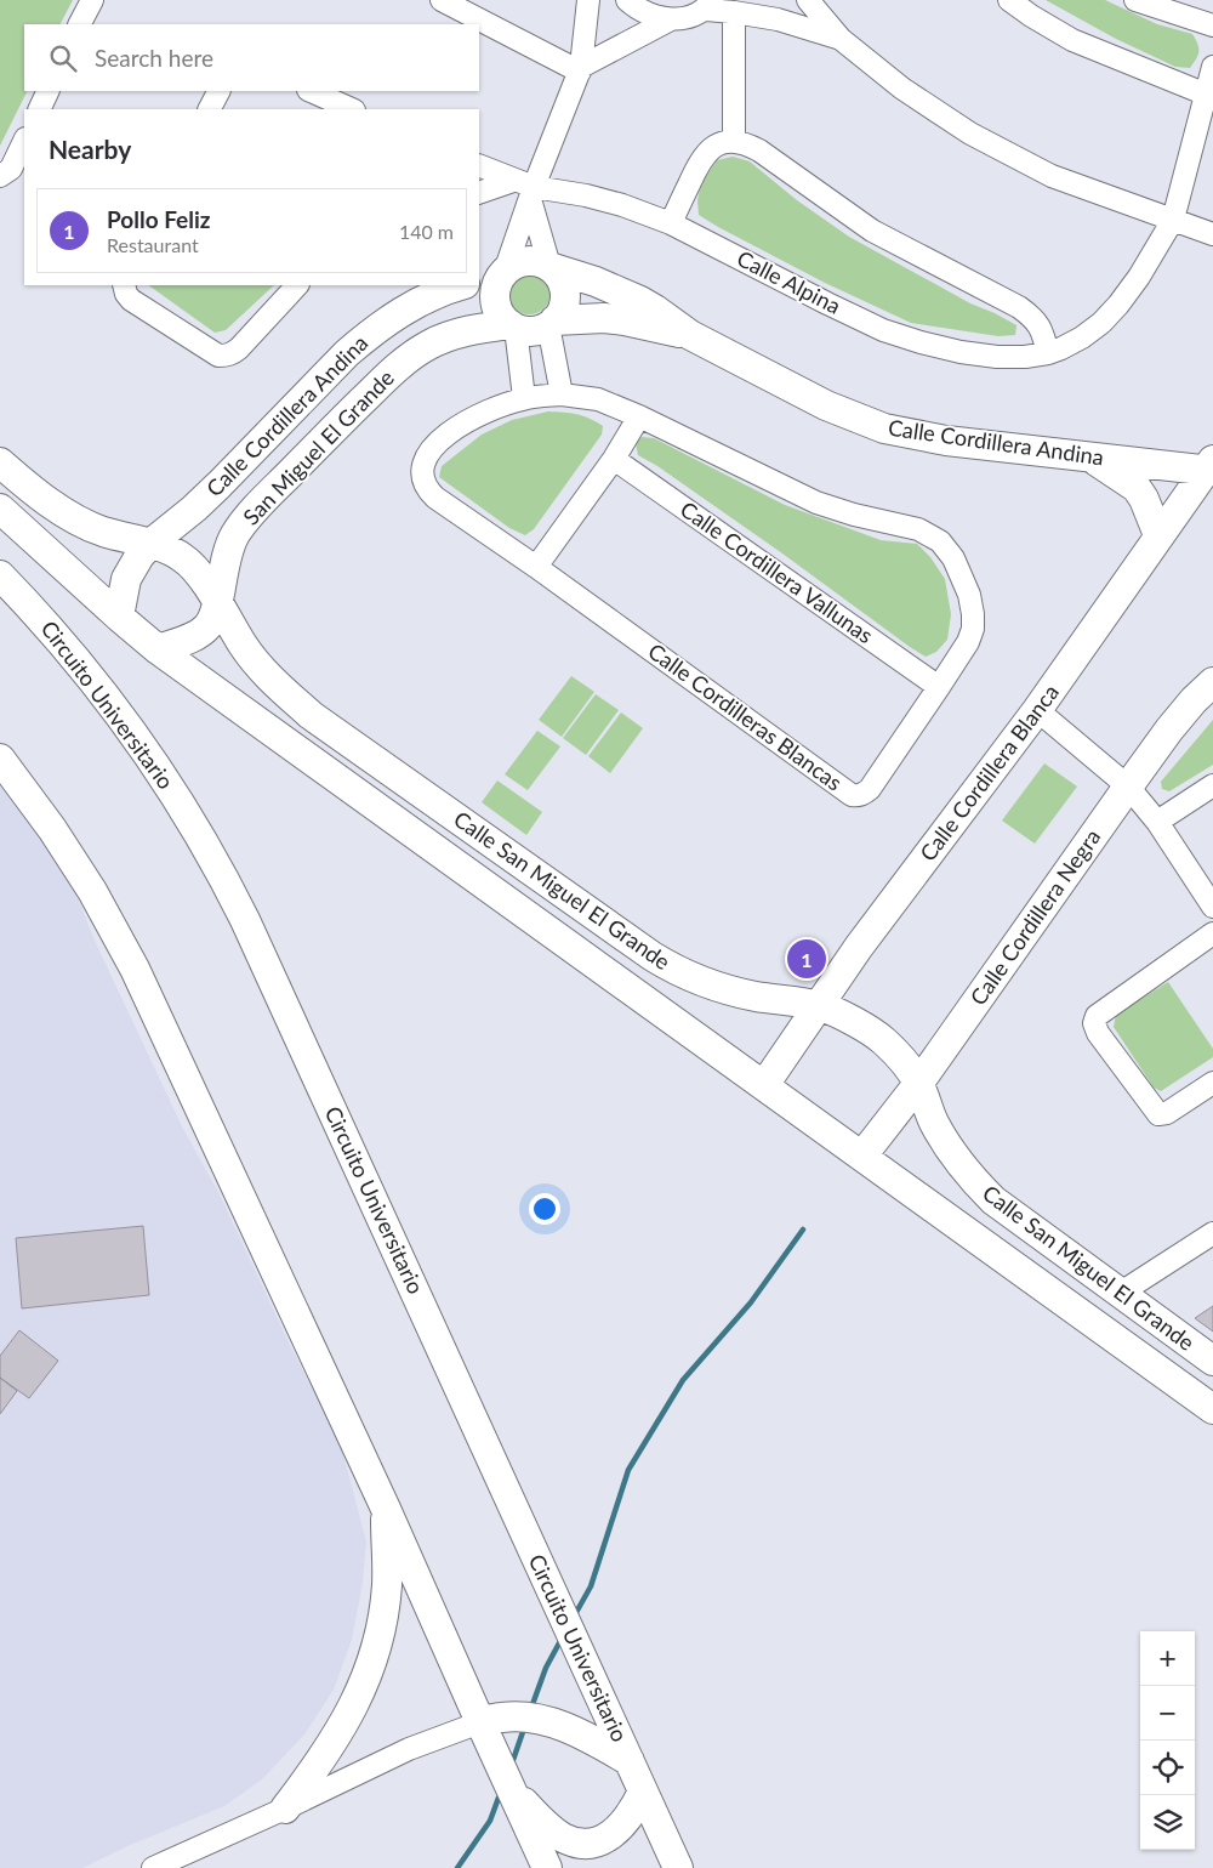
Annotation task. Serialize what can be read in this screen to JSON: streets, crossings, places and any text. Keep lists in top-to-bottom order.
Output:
{
  "streets": {
    "street": [
      "Calle Alpina",
      "Calle Cordillera Andina",
      "San Miguel El Grande",
      "Calle Cordillera Vallunas",
      "Circuito Universitario",
      "Calle Cordilleras Blancas",
      "Calle Cordillera Blanca",
      "Calle San Miguel El Grande",
      "Calle Cordillera Negra"
    ]
  },
  "crossings": [
    ["Calle Cordillera Andina", "San Miguel El Grande"],
    ["Calle Cordillera Andina", "Calle Cordillera Blanca"],
    ["Calle Cordillera Andina", "Calle San Miguel El Grande"],
    ["San Miguel El Grande", "Calle San Miguel El Grande"],
    ["Calle Cordillera Vallunas", "Calle Cordilleras Blancas"],
    ["Calle Cordillera Blanca", "Calle San Miguel El Grande"],
    ["Calle San Miguel El Grande", "Calle Cordillera Negra"]
  ],
  "page": {
    "search": "Search here",
    "heading": "Nearby",
    "list": [
      {
        "mark": "1",
        "name": "Pollo Feliz",
        "note": "Restaurant",
        "value": "140 m"
      }
    ],
    "pins": "1",
    "map_buttons": ["+", "−"]
  }
}
